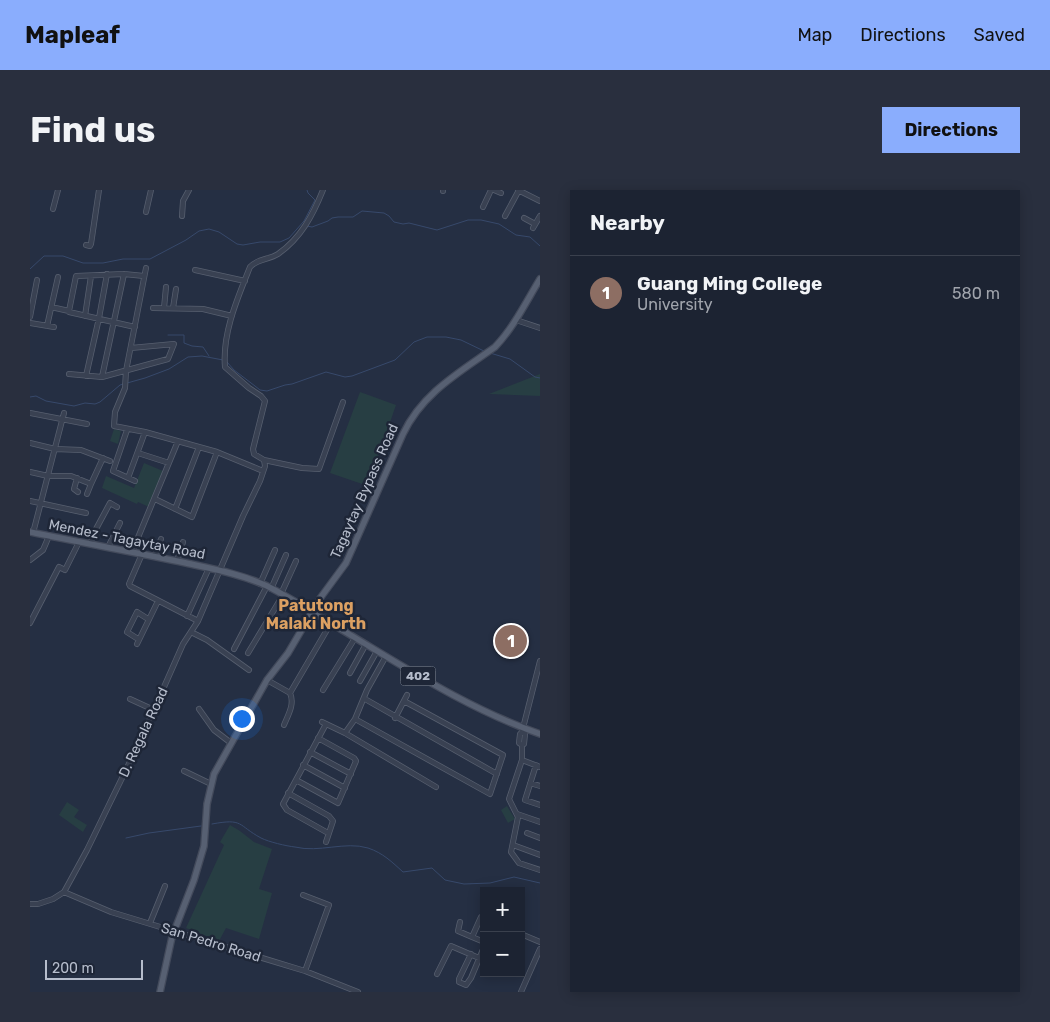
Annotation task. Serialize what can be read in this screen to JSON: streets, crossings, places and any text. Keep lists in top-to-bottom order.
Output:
{
  "streets": {
    "main road": ["Tagaytay Bypass Road", "Mendez - Tagaytay Road", "402"],
    "street": ["D. Regala Road", "San Pedro Road"]
  },
  "crossings": [
    ["Tagaytay Bypass Road", "402"],
    ["Tagaytay Bypass Road", "San Pedro Road"],
    ["Mendez - Tagaytay Road", "402"],
    ["Mendez - Tagaytay Road", "D. Regala Road"],
    ["402", "D. Regala Road"],
    ["D. Regala Road", "San Pedro Road"]
  ],
  "districts": ["Patutong Malaki North"],
  "scale_bar": "200 m",
  "page": {
    "header": "Mapleaf",
    "nav": ["Map", "Directions", "Saved"],
    "buttons": "Directions",
    "title": "Find us",
    "heading": "Nearby",
    "list": [
      {
        "mark": "1",
        "name": "Guang Ming College",
        "note": "University",
        "value": "580 m"
      }
    ],
    "pins": "1",
    "map_buttons": ["+", "−"],
    "scale": "200 m"
  }
}
